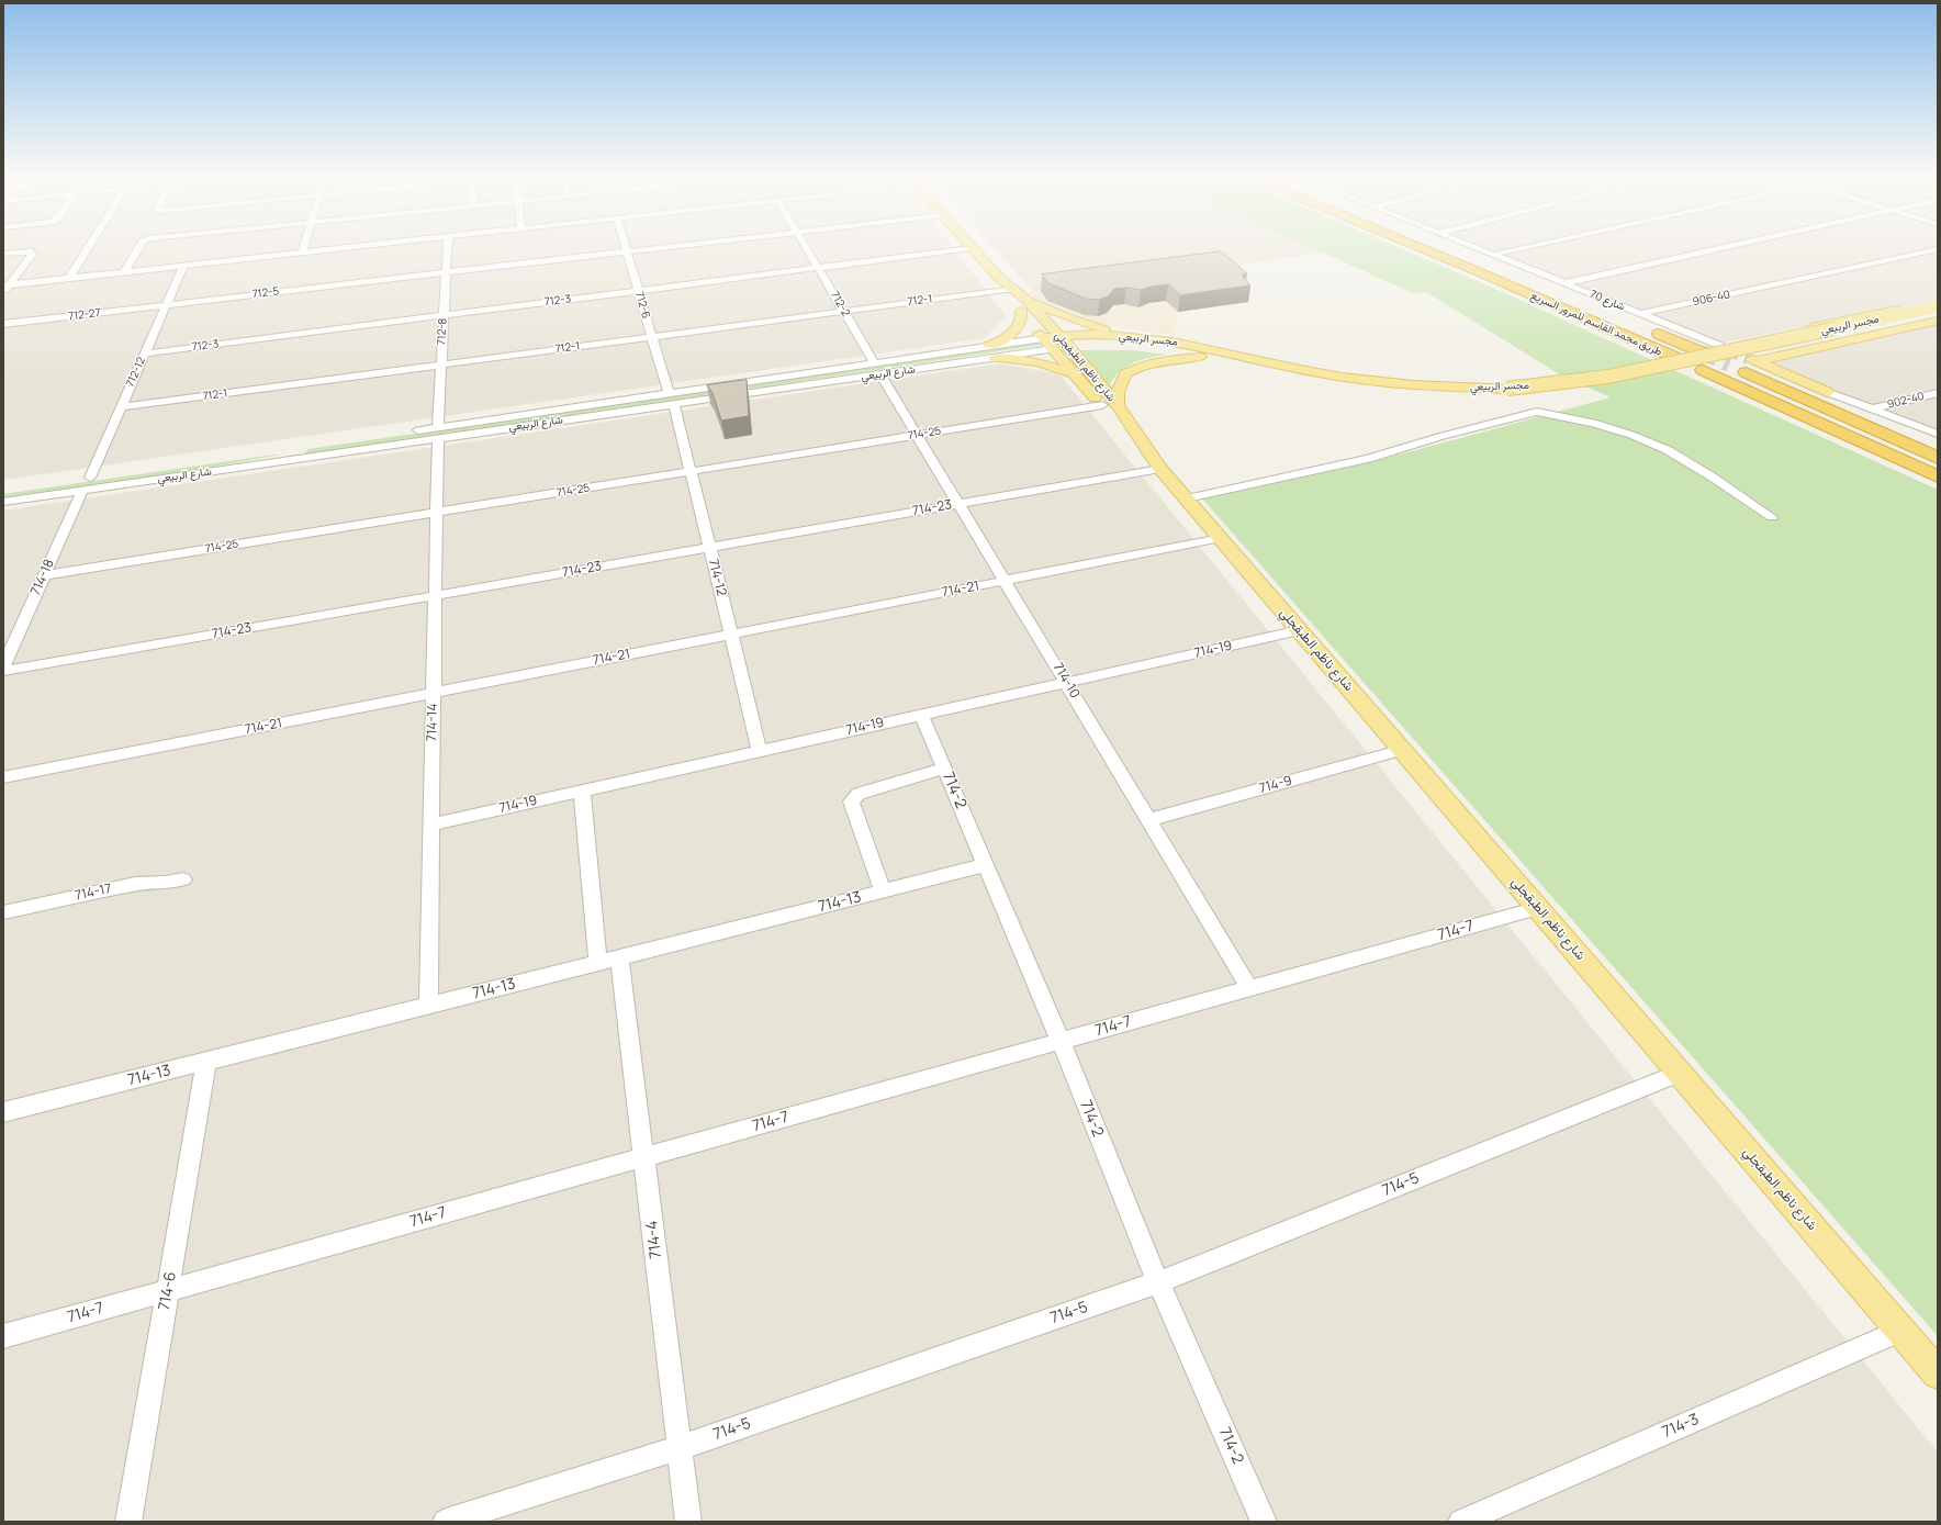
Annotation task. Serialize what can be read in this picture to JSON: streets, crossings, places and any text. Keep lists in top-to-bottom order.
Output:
{
  "streets": {
    "highway": ["طريق محمد القاسم للمرور السريع"],
    "main road": ["مجسر الربيعي", "شارع ناظم الطبقجلي", "شارع الربيعي"],
    "street": [
      "712-5",
      "906-40",
      "712-3",
      "712-1",
      "شارع 70",
      "712-2",
      "712-6",
      "712-27",
      "712-8",
      "712-12",
      "902-40",
      "714-25",
      "714-23",
      "714-18",
      "714-12",
      "714-21",
      "714-19",
      "714-10",
      "714-14",
      "714-9",
      "714-2",
      "714-17",
      "714-13",
      "714-7",
      "714-5",
      "714-4",
      "714-6",
      "714-3"
    ]
  },
  "crossings": [
    ["712-5", "712-6"],
    ["712-5", "712-27"],
    ["712-5", "712-8"],
    ["712-5", "712-12"],
    ["906-40", "شارع 70"],
    ["712-3", "712-2"],
    ["712-3", "712-6"],
    ["712-3", "712-8"],
    ["712-3", "شارع ناظم الطبقجلي"],
    ["712-3", "712-12"],
    ["712-1", "712-2"],
    ["712-1", "712-6"],
    ["712-1", "712-8"],
    ["712-1", "شارع ناظم الطبقجلي"],
    ["712-1", "712-12"],
    ["712-2", "شارع الربيعي"],
    ["712-2", "714-10"],
    ["712-6", "شارع الربيعي"],
    ["712-6", "714-12"],
    ["712-27", "712-12"],
    ["مجسر الربيعي", "شارع ناظم الطبقجلي"],
    ["مجسر الربيعي", "شارع الربيعي"],
    ["712-8", "شارع الربيعي"],
    ["712-8", "714-14"],
    ["شارع ناظم الطبقجلي", "شارع الربيعي"],
    ["شارع ناظم الطبقجلي", "714-25"],
    ["شارع ناظم الطبقجلي", "714-23"],
    ["شارع ناظم الطبقجلي", "714-21"],
    ["شارع ناظم الطبقجلي", "714-19"],
    ["شارع ناظم الطبقجلي", "714-9"],
    ["شارع ناظم الطبقجلي", "714-7"],
    ["شارع ناظم الطبقجلي", "714-5"],
    ["شارع ناظم الطبقجلي", "714-3"],
    ["712-12", "شارع الربيعي"],
    ["شارع الربيعي", "714-18"],
    ["شارع الربيعي", "714-12"],
    ["شارع الربيعي", "714-10"],
    ["شارع الربيعي", "714-14"],
    ["714-25", "714-18"],
    ["714-25", "714-12"],
    ["714-25", "714-10"],
    ["714-25", "714-14"],
    ["714-23", "714-12"],
    ["714-23", "714-10"],
    ["714-23", "714-14"],
    ["714-12", "714-21"],
    ["714-12", "714-19"],
    ["714-21", "714-10"],
    ["714-21", "714-14"],
    ["714-19", "714-10"],
    ["714-19", "714-14"],
    ["714-19", "714-2"],
    ["714-10", "714-9"],
    ["714-10", "714-7"],
    ["714-14", "714-13"],
    ["714-2", "714-13"],
    ["714-2", "714-7"],
    ["714-2", "714-5"],
    ["714-13", "714-4"],
    ["714-13", "714-6"],
    ["714-7", "714-4"],
    ["714-7", "714-6"],
    ["714-5", "714-4"]
  ]
}
